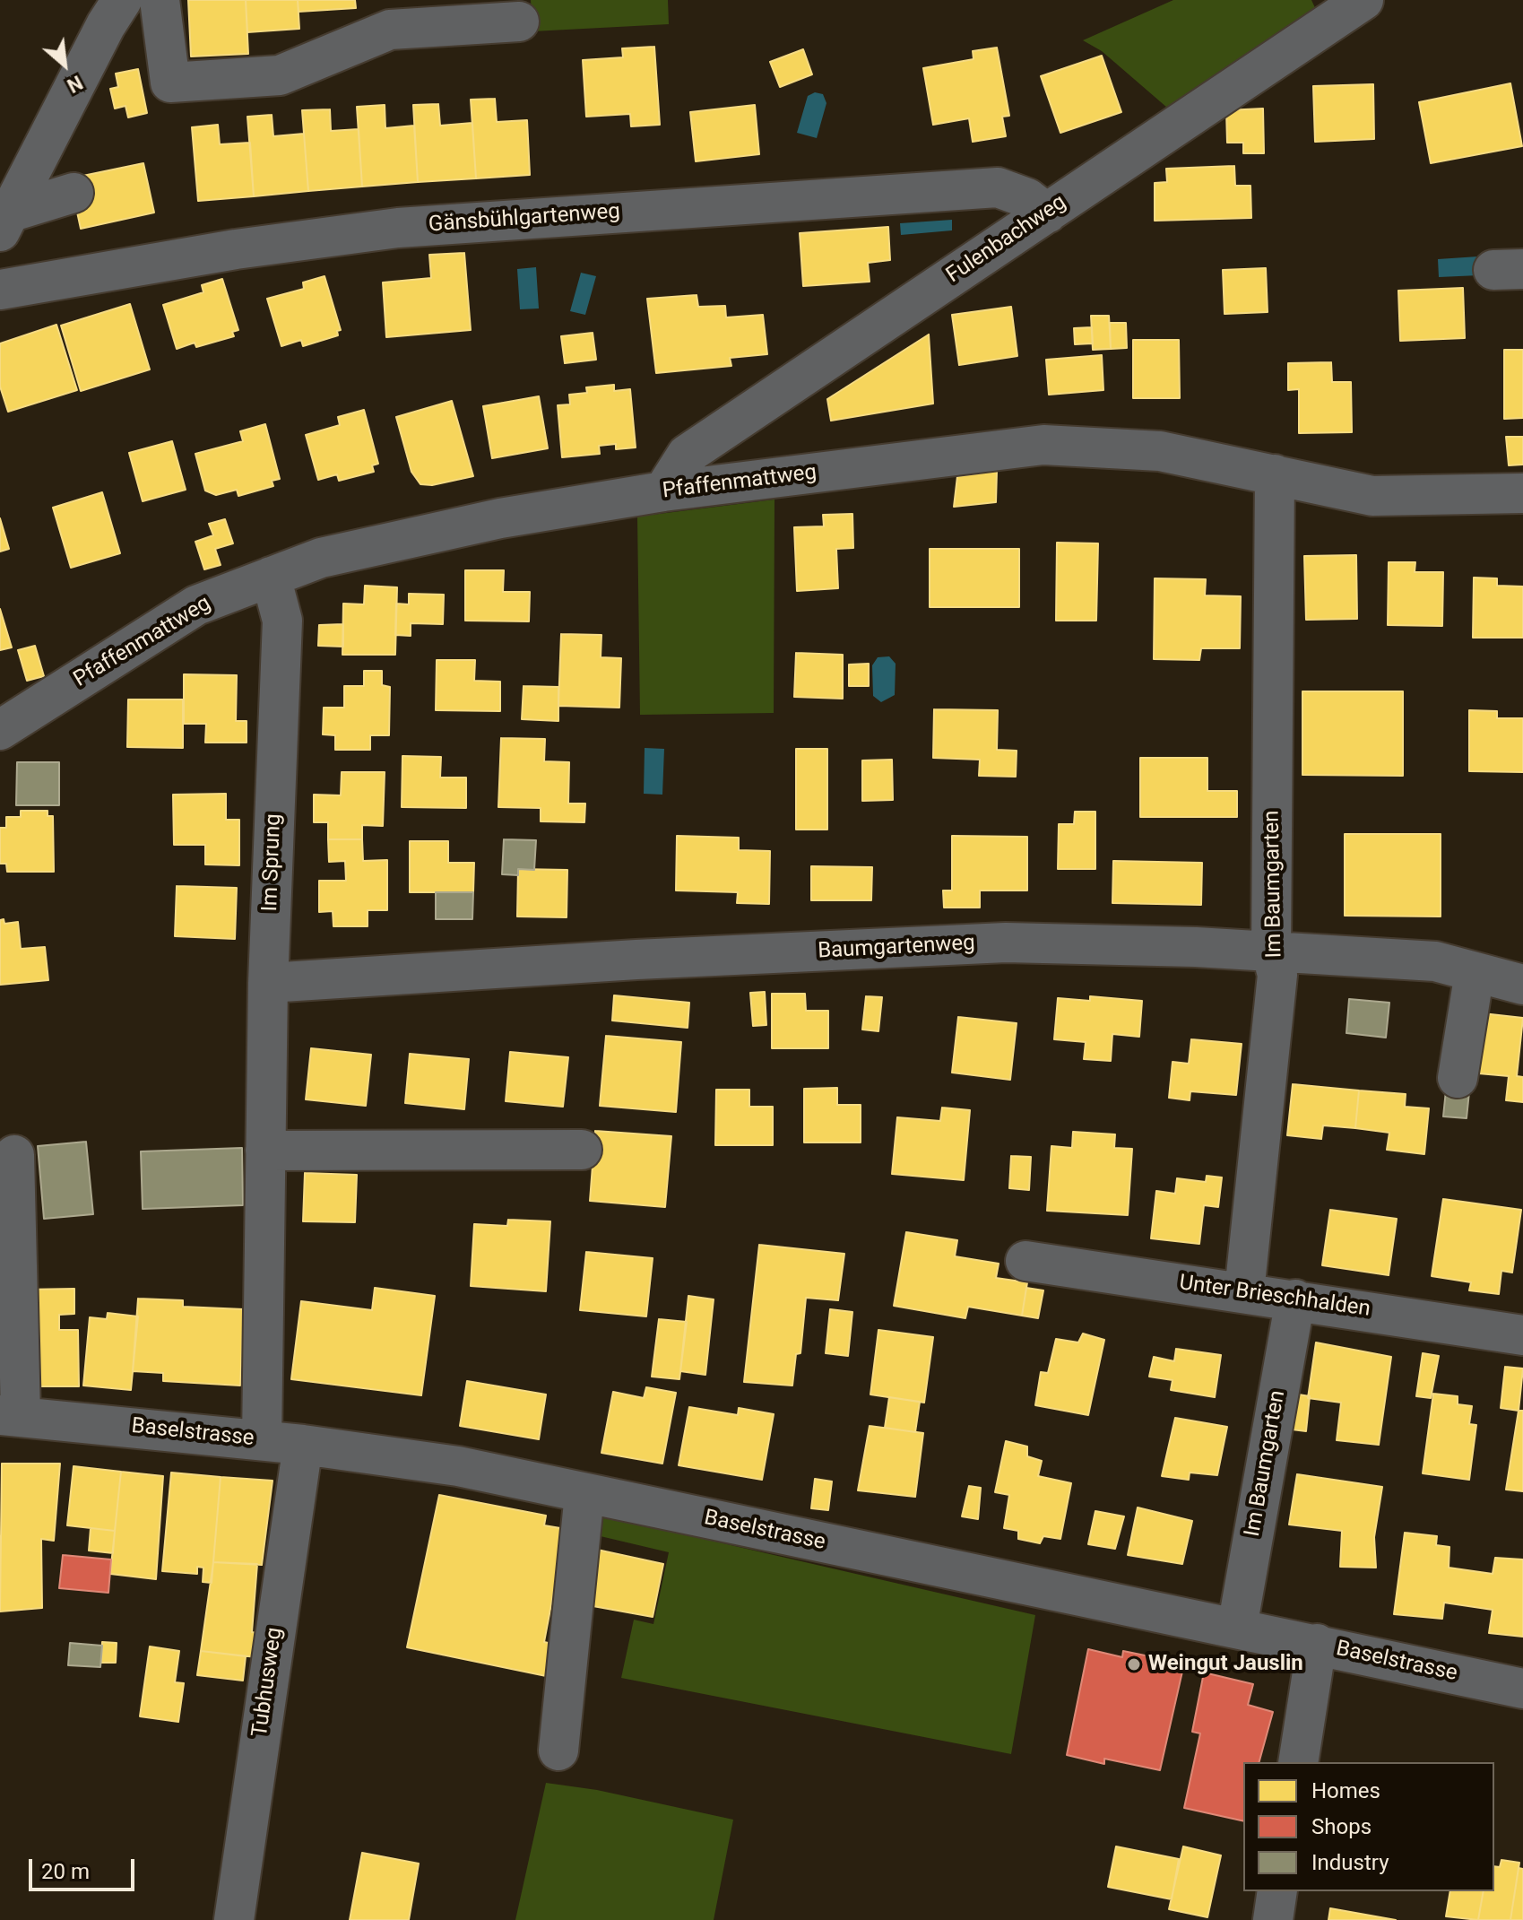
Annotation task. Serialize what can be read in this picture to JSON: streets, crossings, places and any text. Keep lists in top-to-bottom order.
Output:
{
  "streets": {
    "street": [
      "Gänsbühlgartenweg",
      "Fulenbachweg",
      "Pfaffenmattweg",
      "Im Sprung",
      "Im Baumgarten",
      "Baumgartenweg",
      "Unter Brieschhalden",
      "Baselstrasse",
      "Tubhusweg"
    ]
  },
  "crossings": [
    ["Gänsbühlgartenweg", "Fulenbachweg"],
    ["Fulenbachweg", "Pfaffenmattweg"],
    ["Pfaffenmattweg", "Im Sprung"],
    ["Pfaffenmattweg", "Im Baumgarten"],
    ["Im Sprung", "Baumgartenweg"],
    ["Im Sprung", "Baselstrasse"],
    ["Im Baumgarten", "Baumgartenweg"],
    ["Im Baumgarten", "Unter Brieschhalden"],
    ["Im Baumgarten", "Baselstrasse"],
    ["Baselstrasse", "Tubhusweg"]
  ],
  "places": ["Weingut Jauslin"],
  "legend": ["Homes", "Shops", "Industry"],
  "scale_bar": "20 m",
  "north": "bottom right"
}
